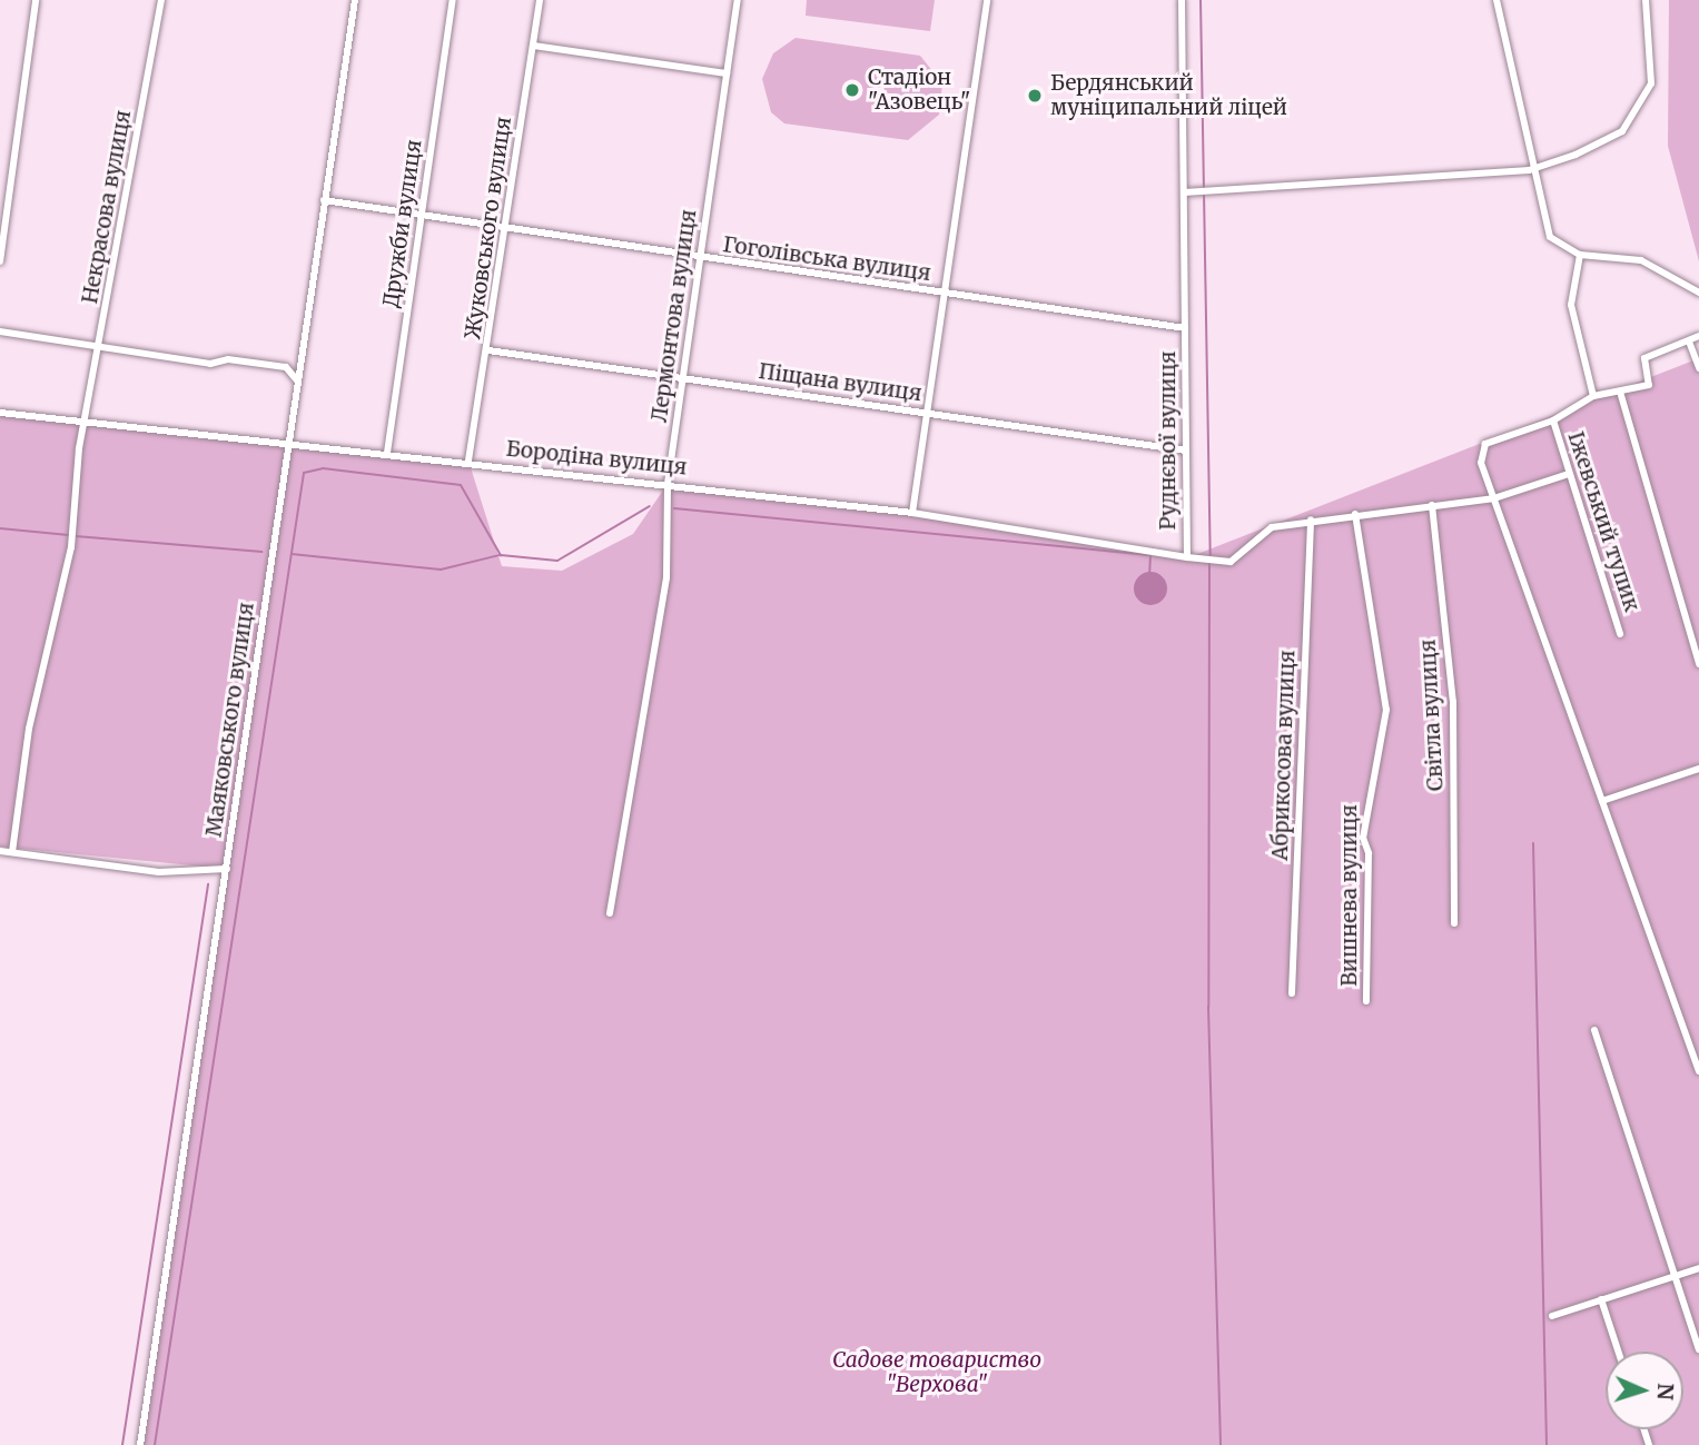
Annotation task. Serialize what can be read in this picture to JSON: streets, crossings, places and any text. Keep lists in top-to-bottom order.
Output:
{
  "streets": {
    "street": [
      "Некрасова вулиця",
      "Дружби вулиця",
      "Жуковського вулиця",
      "Гоголівська вулиця",
      "Лермонтова вулиця",
      "Піщана вулиця",
      "Руднєвої вулиця",
      "Бородіна вулиця",
      "Іжевський тупик",
      "Світла вулиця",
      "Маяковського вулиця",
      "Абрикосова вулиця",
      "Вишнева вулиця"
    ]
  },
  "crossings": [
    ["Некрасова вулиця", "Бородіна вулиця"],
    ["Дружби вулиця", "Гоголівська вулиця"],
    ["Дружби вулиця", "Бородіна вулиця"],
    ["Жуковського вулиця", "Гоголівська вулиця"],
    ["Жуковського вулиця", "Піщана вулиця"],
    ["Жуковського вулиця", "Бородіна вулиця"],
    ["Гоголівська вулиця", "Лермонтова вулиця"],
    ["Гоголівська вулиця", "Руднєвої вулиця"],
    ["Гоголівська вулиця", "Маяковського вулиця"],
    ["Лермонтова вулиця", "Піщана вулиця"],
    ["Лермонтова вулиця", "Бородіна вулиця"],
    ["Піщана вулиця", "Руднєвої вулиця"],
    ["Руднєвої вулиця", "Бородіна вулиця"],
    ["Бородіна вулиця", "Маяковського вулиця"]
  ],
  "parks": ["Садове товариство \"Верхова\""],
  "places": ["Стадіон \"Азовець\"", "Бердянський муніципальний ліцей"],
  "north": "right"
}
